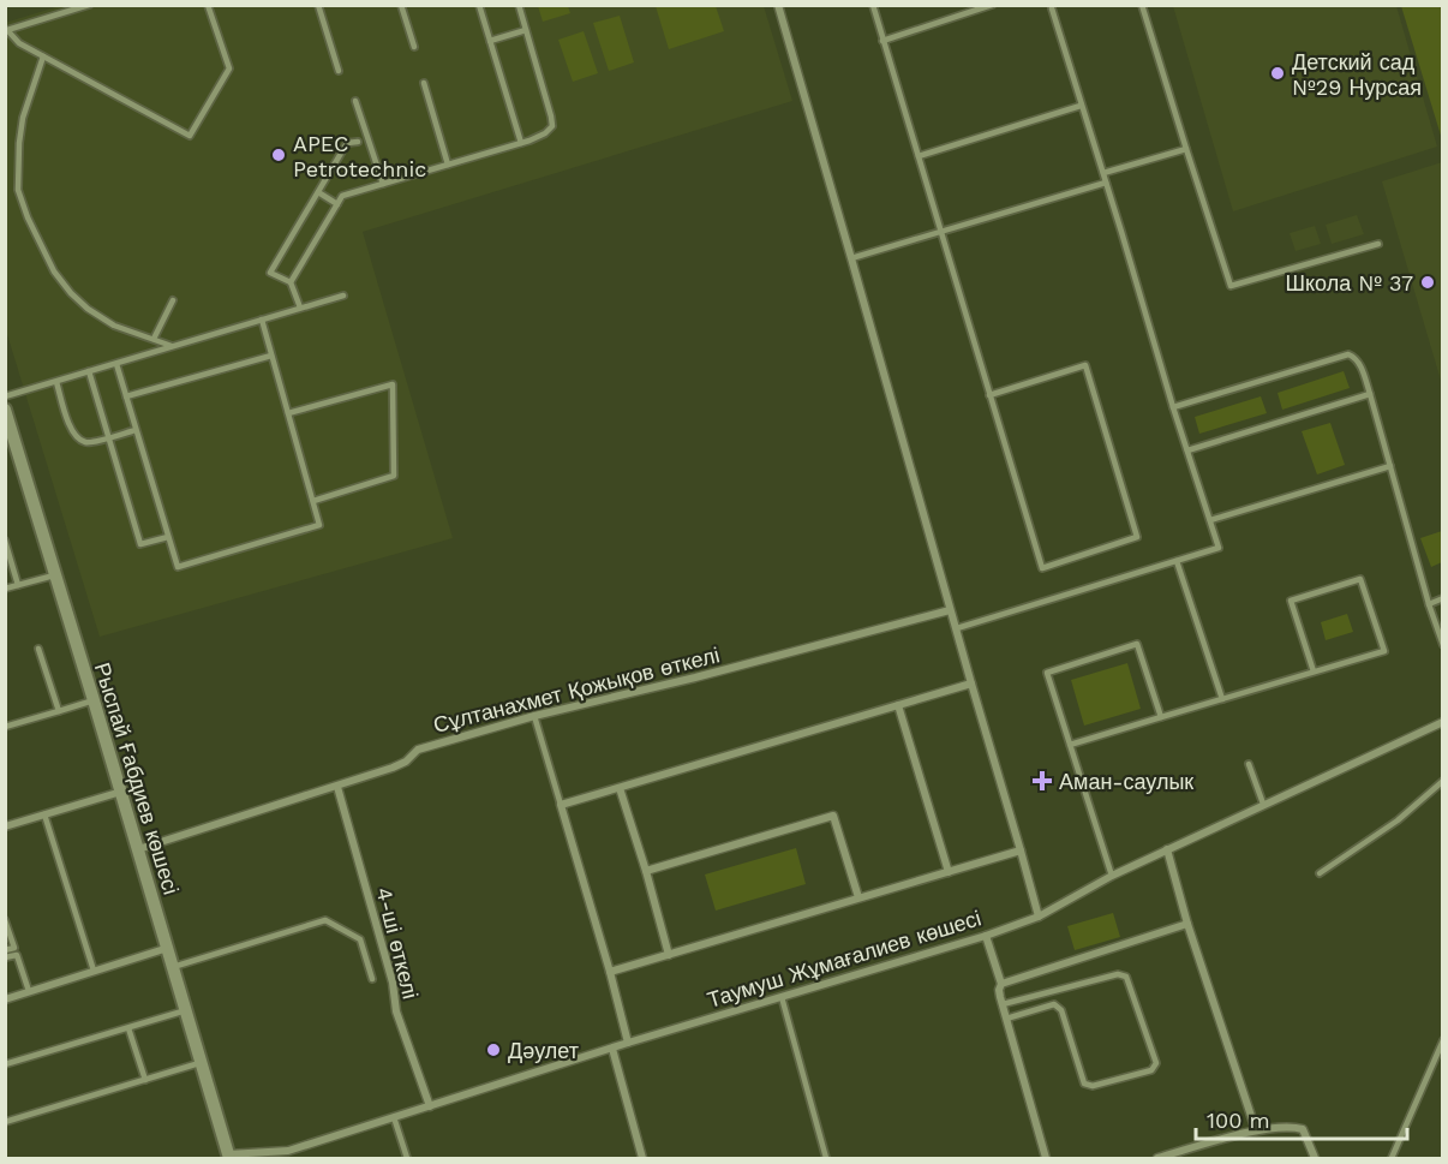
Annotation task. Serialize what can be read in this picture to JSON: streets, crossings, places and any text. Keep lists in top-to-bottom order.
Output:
{
  "streets": {
    "street": [
      "Сұлтанахмет Қожықов өткелі",
      "Рыспай Ғабдиев көшесі",
      "4-ші өткелі",
      "Таумуш Жұмағалиев көшесі"
    ]
  },
  "crossings": [
    ["Сұлтанахмет Қожықов өткелі", "Рыспай Ғабдиев көшесі"],
    ["Сұлтанахмет Қожықов өткелі", "4-ші өткелі"],
    ["Рыспай Ғабдиев көшесі", "Таумуш Жұмағалиев көшесі"],
    ["4-ші өткелі", "Таумуш Жұмағалиев көшесі"]
  ],
  "places": {
    "other": [
      "Детский сад №29 Нурсая",
      "APEC Petrotechnic",
      "Школа № 37",
      "Дәулет"
    ],
    "health": ["Аман-саулык"]
  },
  "scale_bar": "100 m"
}
